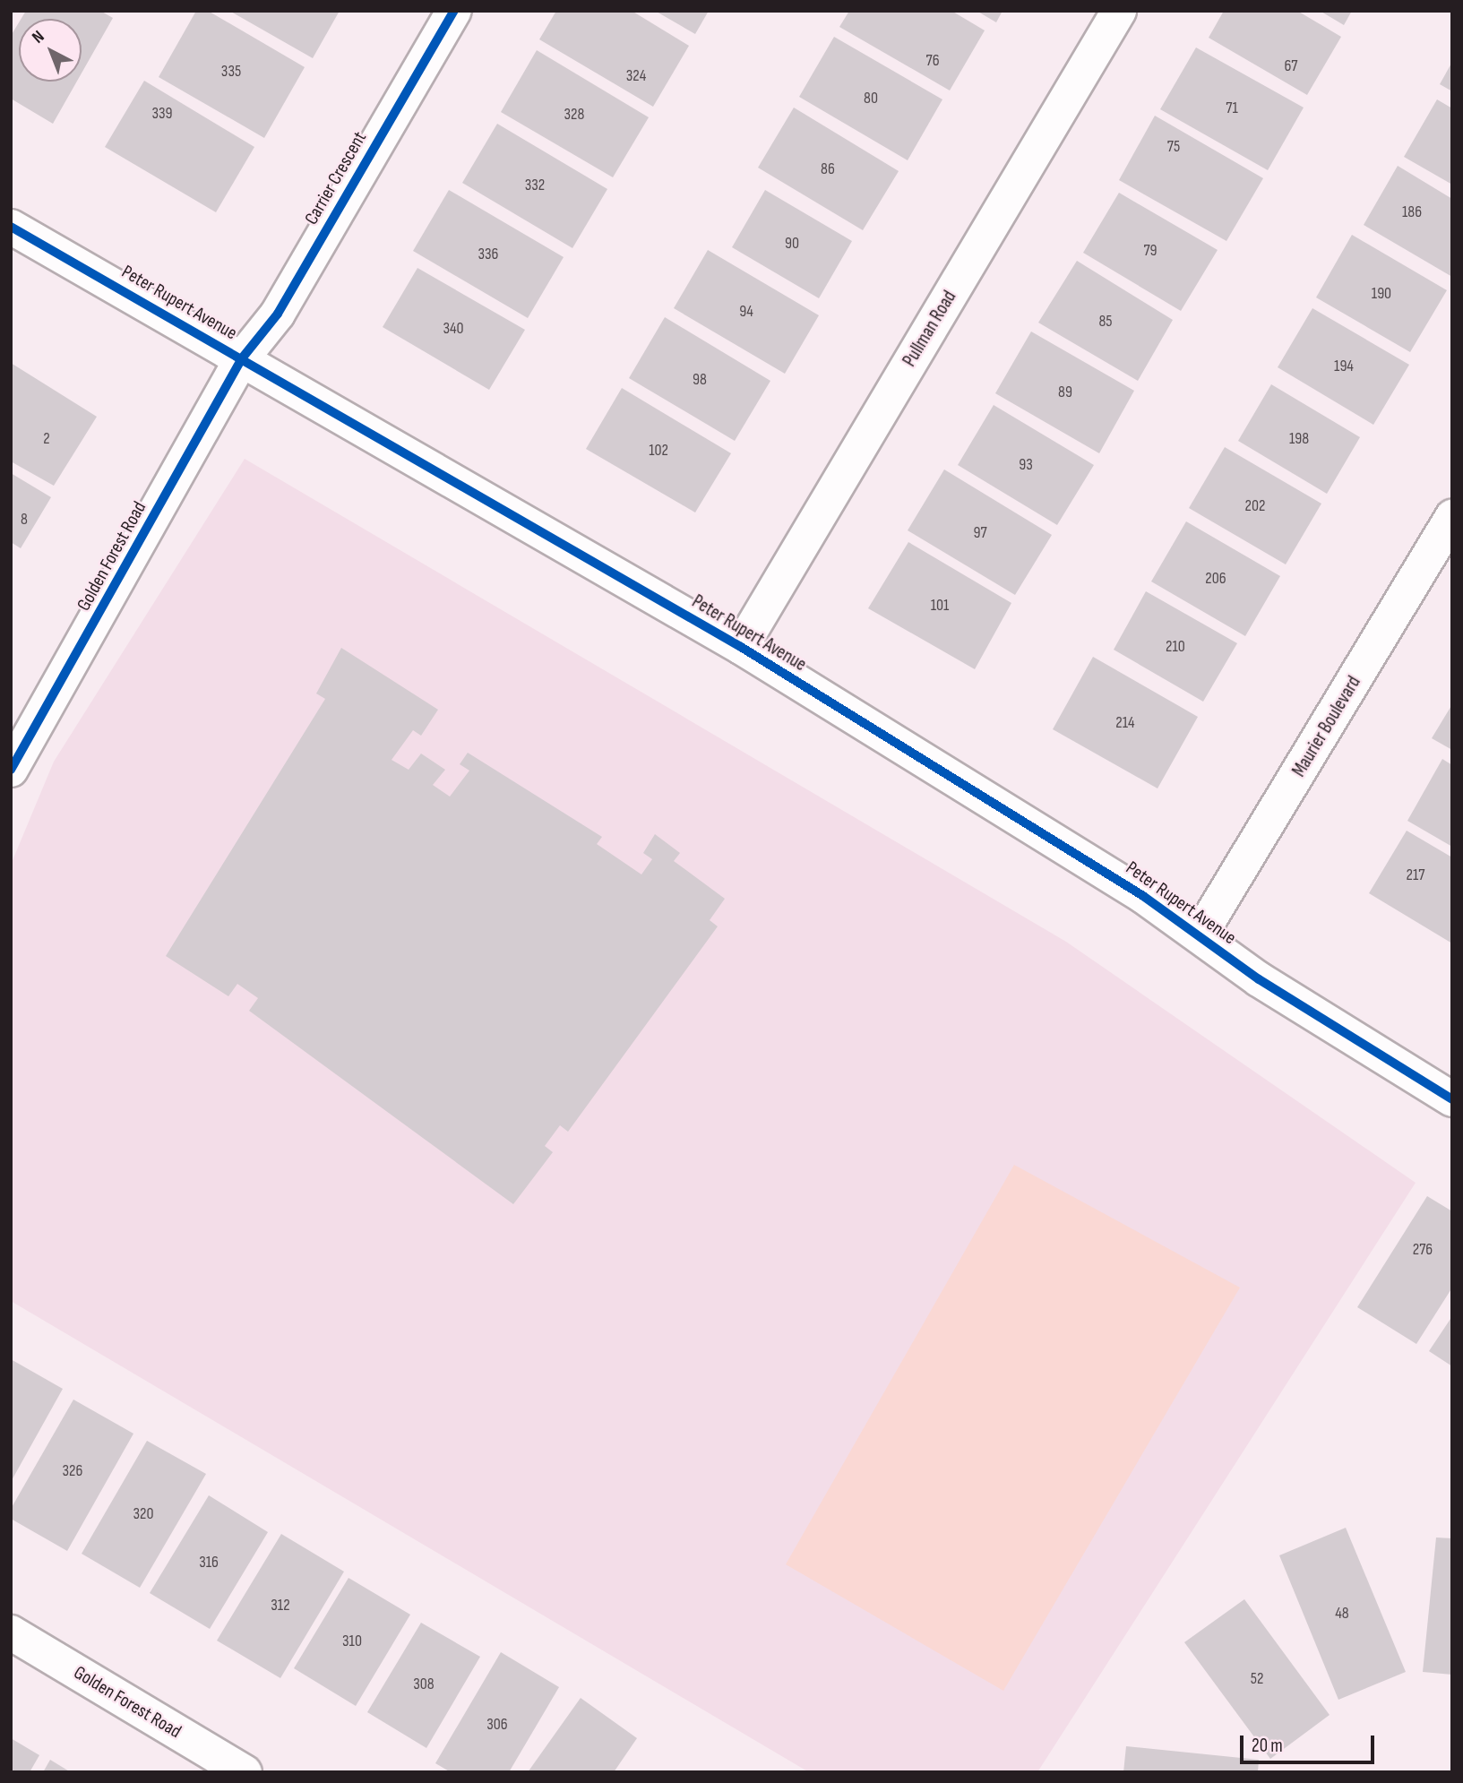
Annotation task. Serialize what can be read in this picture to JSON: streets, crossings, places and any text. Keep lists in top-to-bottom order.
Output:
{
  "streets": {
    "street": [
      "Carrier Crescent",
      "Peter Rupert Avenue",
      "Pullman Road",
      "Golden Forest Road",
      "Maurier Boulevard"
    ]
  },
  "crossings": [
    ["Carrier Crescent", "Peter Rupert Avenue"],
    ["Carrier Crescent", "Golden Forest Road"],
    ["Peter Rupert Avenue", "Pullman Road"],
    ["Peter Rupert Avenue", "Golden Forest Road"],
    ["Peter Rupert Avenue", "Maurier Boulevard"]
  ],
  "house_numbers": [
    "76",
    "67",
    "335",
    "324",
    "80",
    "71",
    "339",
    "328",
    "75",
    "86",
    "332",
    "186",
    "90",
    "79",
    "336",
    "190",
    "94",
    "85",
    "340",
    "194",
    "98",
    "89",
    "2",
    "198",
    "102",
    "93",
    "202",
    "8",
    "97",
    "206",
    "101",
    "210",
    "214",
    "217",
    "276",
    "326",
    "320",
    "316",
    "312",
    "48",
    "310",
    "52",
    "308",
    "306"
  ],
  "scale_bar": "20 m",
  "north": "top left"
}
